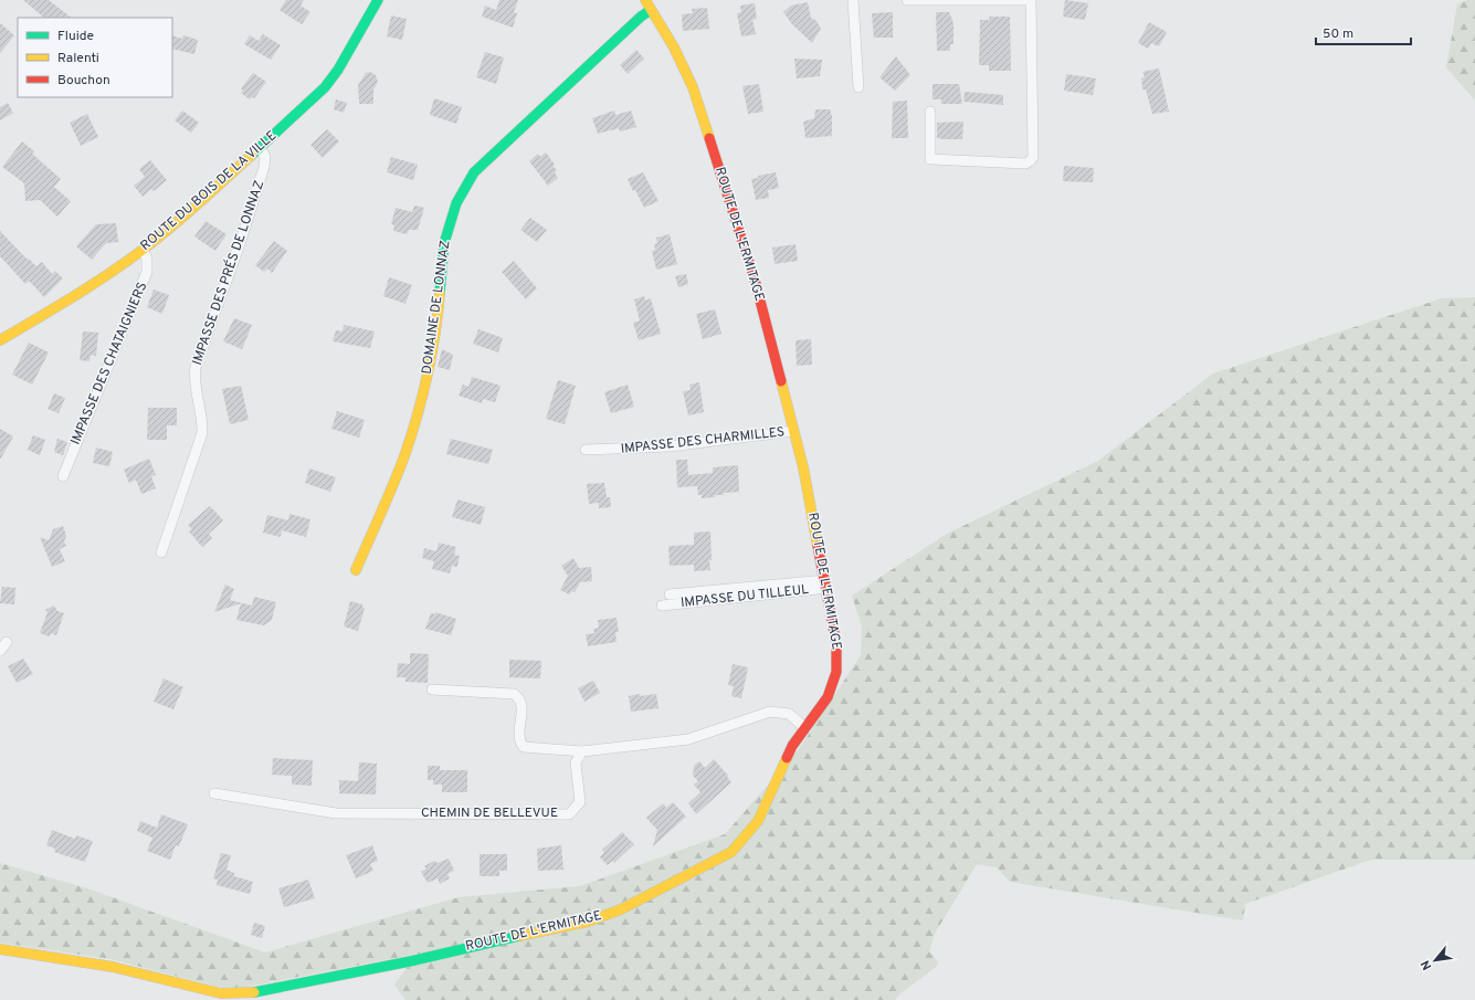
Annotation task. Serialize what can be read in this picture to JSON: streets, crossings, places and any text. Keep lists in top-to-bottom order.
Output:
{
  "streets": {
    "street": [
      "ROUTE DU BOIS DE LA VILLE",
      "ROUTE DE L'ERMITAGE",
      "IMPASSE DES PRÉS DE LONNAZ",
      "DOMAINE DE LONNAZ",
      "IMPASSE DES CHATAIGNIERS",
      "IMPASSE DES CHARMILLES",
      "IMPASSE DU TILLEUL",
      "CHEMIN DE BELLEVUE"
    ]
  },
  "crossings": [
    ["ROUTE DU BOIS DE LA VILLE", "IMPASSE DES PRÉS DE LONNAZ"],
    ["ROUTE DU BOIS DE LA VILLE", "IMPASSE DES CHATAIGNIERS"],
    ["ROUTE DE L'ERMITAGE", "DOMAINE DE LONNAZ"],
    ["ROUTE DE L'ERMITAGE", "IMPASSE DES CHARMILLES"],
    ["ROUTE DE L'ERMITAGE", "IMPASSE DU TILLEUL"]
  ],
  "legend": ["Fluide", "Ralenti", "Bouchon"],
  "scale_bar": "50 m",
  "north": "bottom left"
}
